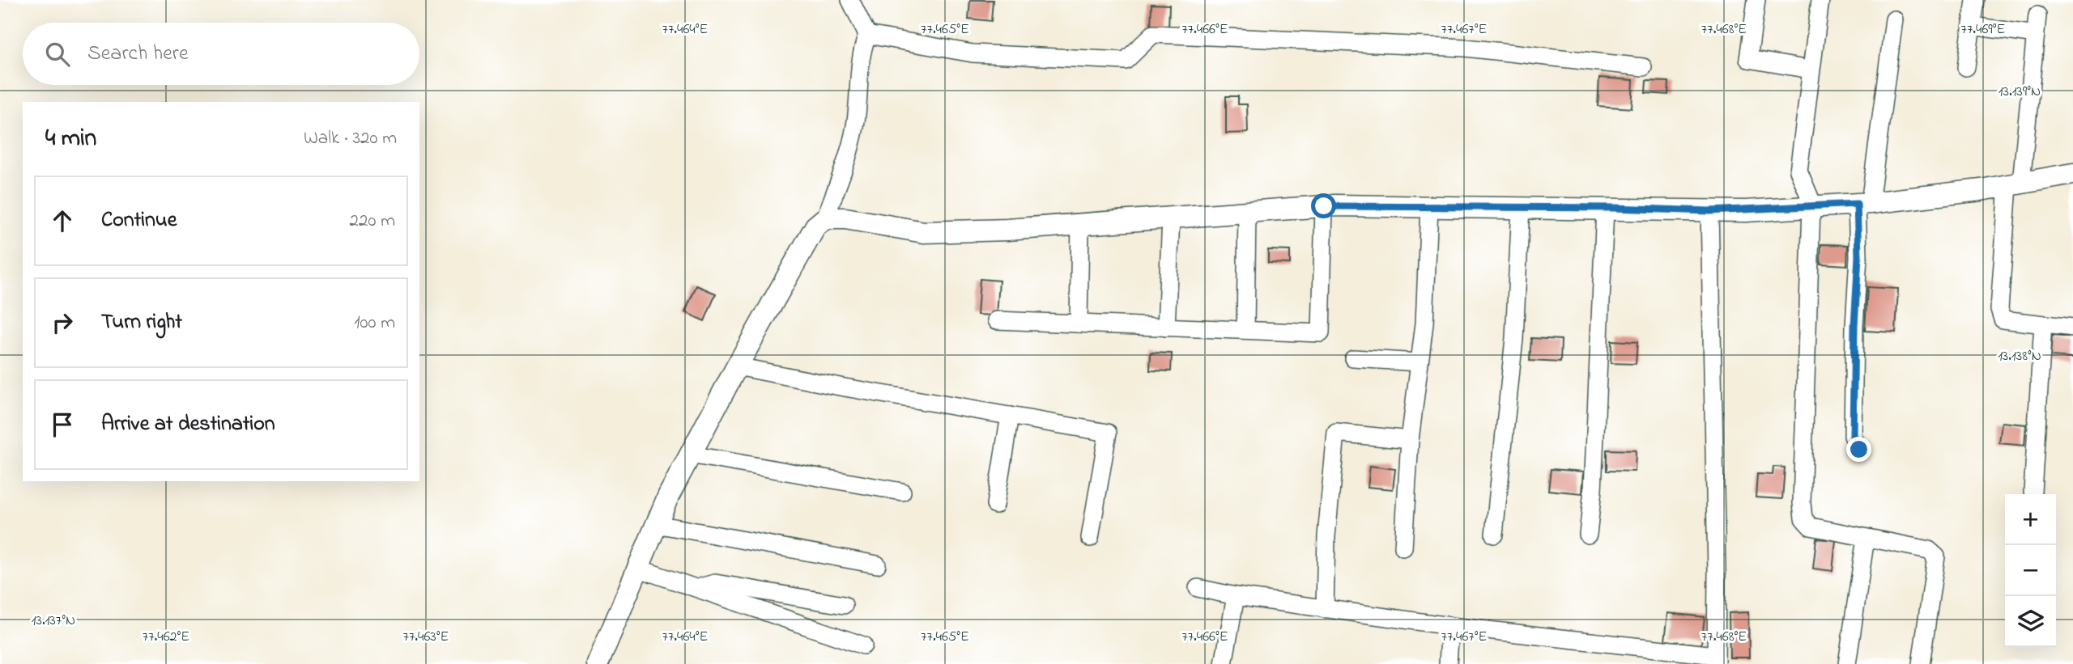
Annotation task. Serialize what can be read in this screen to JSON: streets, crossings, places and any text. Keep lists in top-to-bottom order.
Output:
{
  "page": {
    "search": "Search here",
    "heading": ["4 min", "Walk · 320 m"],
    "list": [
      ["Continue", "220 m"],
      ["Turn right", "100 m"],
      "Arrive at destination"
    ],
    "map_buttons": ["+", "−"]
  },
  "coordinates": [
    "77.464°E",
    "77.465°E",
    "77.466°E",
    "77.467°E",
    "77.468°E",
    "77.469°E",
    "13.139°N",
    "13.138°N",
    "13.137°N",
    "77.462°E",
    "77.463°E"
  ]
}
